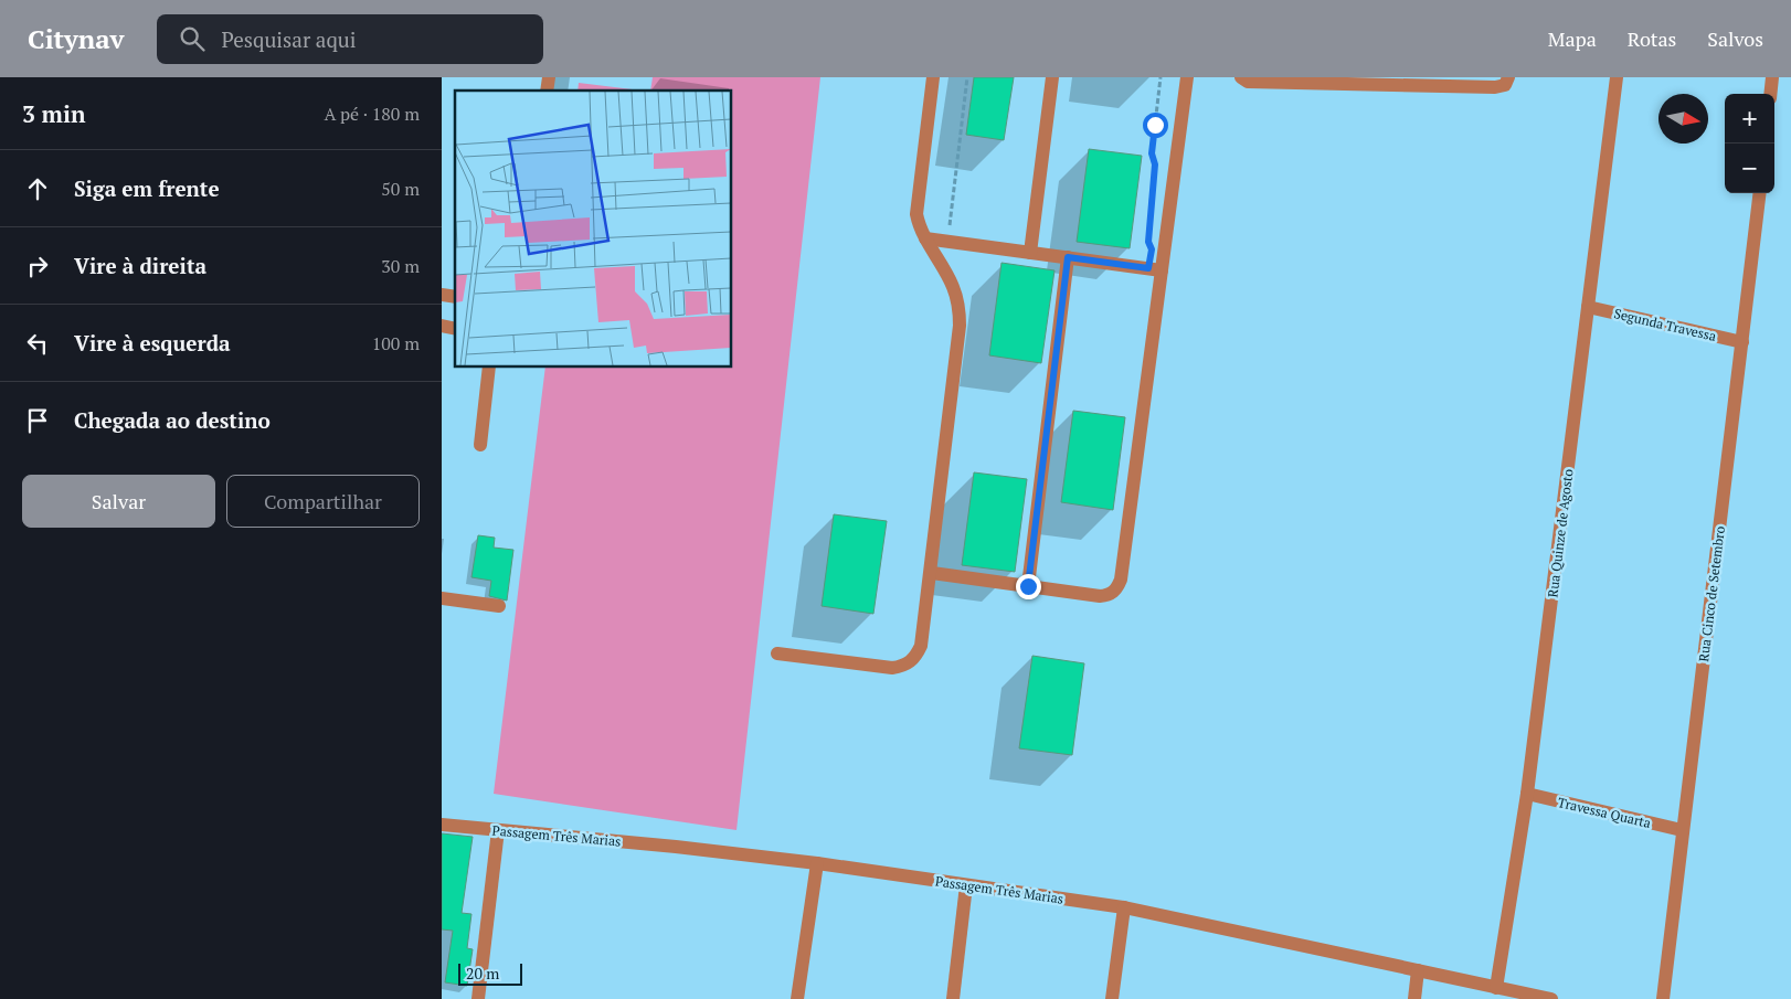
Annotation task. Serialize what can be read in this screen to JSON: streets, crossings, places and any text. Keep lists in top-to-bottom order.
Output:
{
  "streets": {
    "street": [
      "Segunda Travessa",
      "Rua Quinze de Agosto",
      "Rua Cinco de Setembro",
      "Travessa Quarta",
      "Passagem Três Marias"
    ]
  },
  "crossings": [
    ["Segunda Travessa", "Rua Quinze de Agosto"],
    ["Segunda Travessa", "Rua Cinco de Setembro"],
    ["Rua Quinze de Agosto", "Travessa Quarta"],
    ["Rua Quinze de Agosto", "Passagem Três Marias"],
    ["Rua Cinco de Setembro", "Travessa Quarta"]
  ],
  "scale_bar": "20 m",
  "north": "right",
  "page": {
    "header": "Citynav",
    "search": "Pesquisar aqui",
    "nav": ["Mapa", "Rotas", "Salvos"],
    "heading": ["3 min", "A pé · 180 m"],
    "map_buttons": ["+", "−"],
    "list": [
      ["Siga em frente", "50 m"],
      ["Vire à direita", "30 m"],
      ["Vire à esquerda", "100 m"],
      "Chegada ao destino"
    ],
    "buttons": ["Salvar", "Compartilhar"],
    "scale": "20 m"
  }
}
